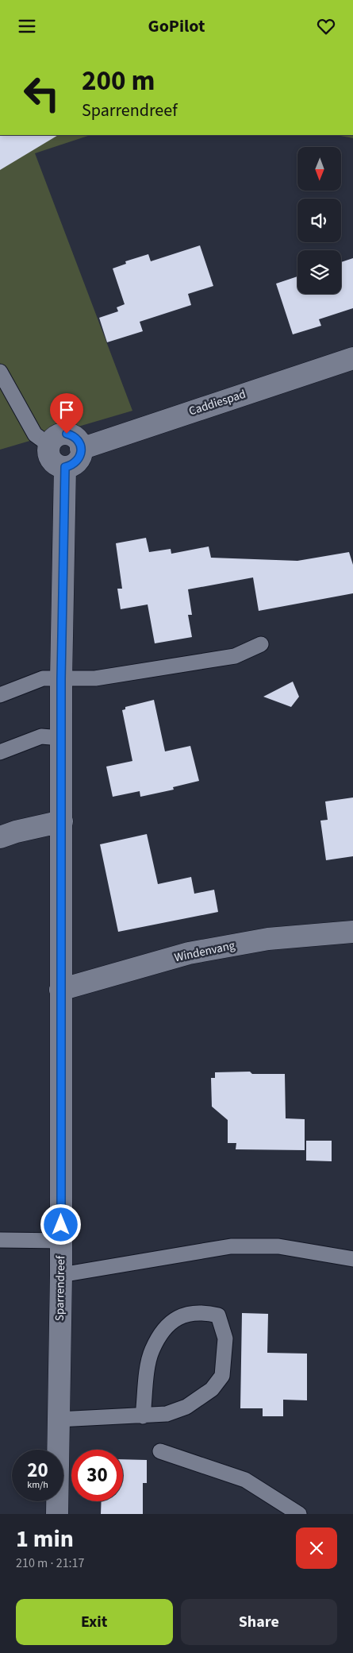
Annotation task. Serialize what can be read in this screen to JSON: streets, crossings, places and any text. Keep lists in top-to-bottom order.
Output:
{
  "streets": {
    "street": ["Caddiespad", "Windenvang", "Sparrendreef"]
  },
  "crossings": [
    ["Caddiespad", "Sparrendreef"],
    ["Windenvang", "Sparrendreef"]
  ],
  "north": "bottom",
  "page": {
    "header": "GoPilot",
    "turn": ["200 m", "Sparrendreef"],
    "speed": "20 km/h",
    "limit": "30",
    "heading": ["1 min", "210 m · 21:17"],
    "buttons": ["Exit", "Share"]
  }
}
